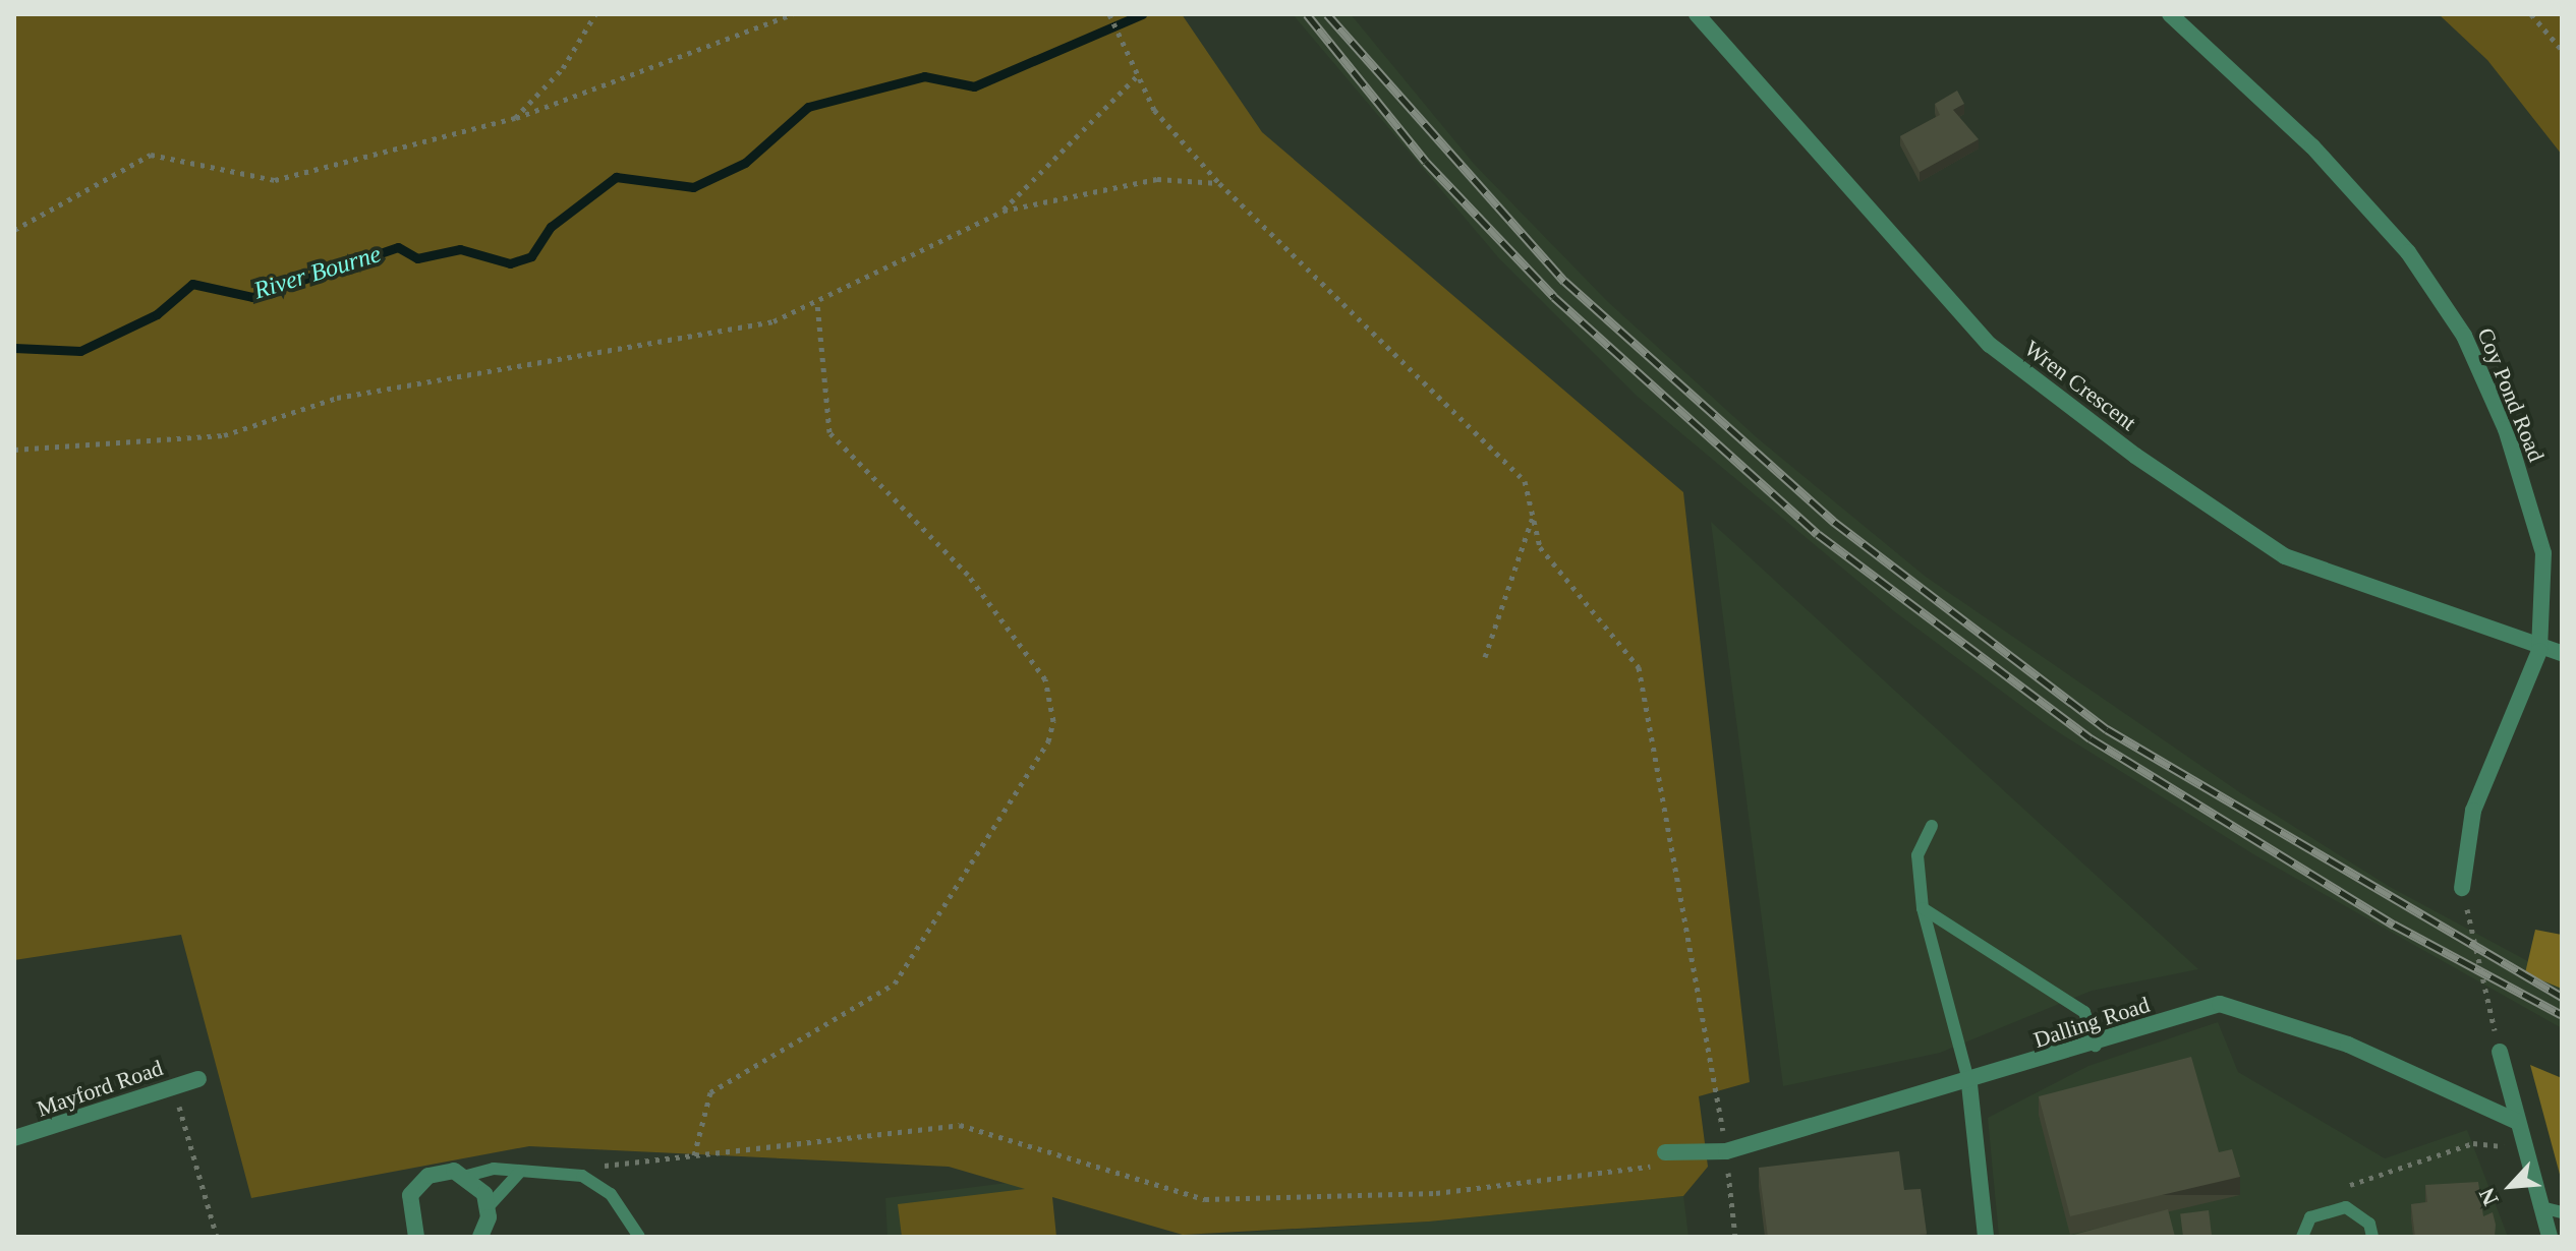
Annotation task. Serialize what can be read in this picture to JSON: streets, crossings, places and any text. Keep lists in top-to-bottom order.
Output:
{
  "streets": {
    "street": [
      "Wren Crescent",
      "Coy Pond Road",
      "Dalling Road",
      "Mayford Road"
    ]
  },
  "crossings": [
    ["Wren Crescent", "Coy Pond Road"]
  ],
  "water": ["River Bourne"],
  "north": "bottom left"
}
